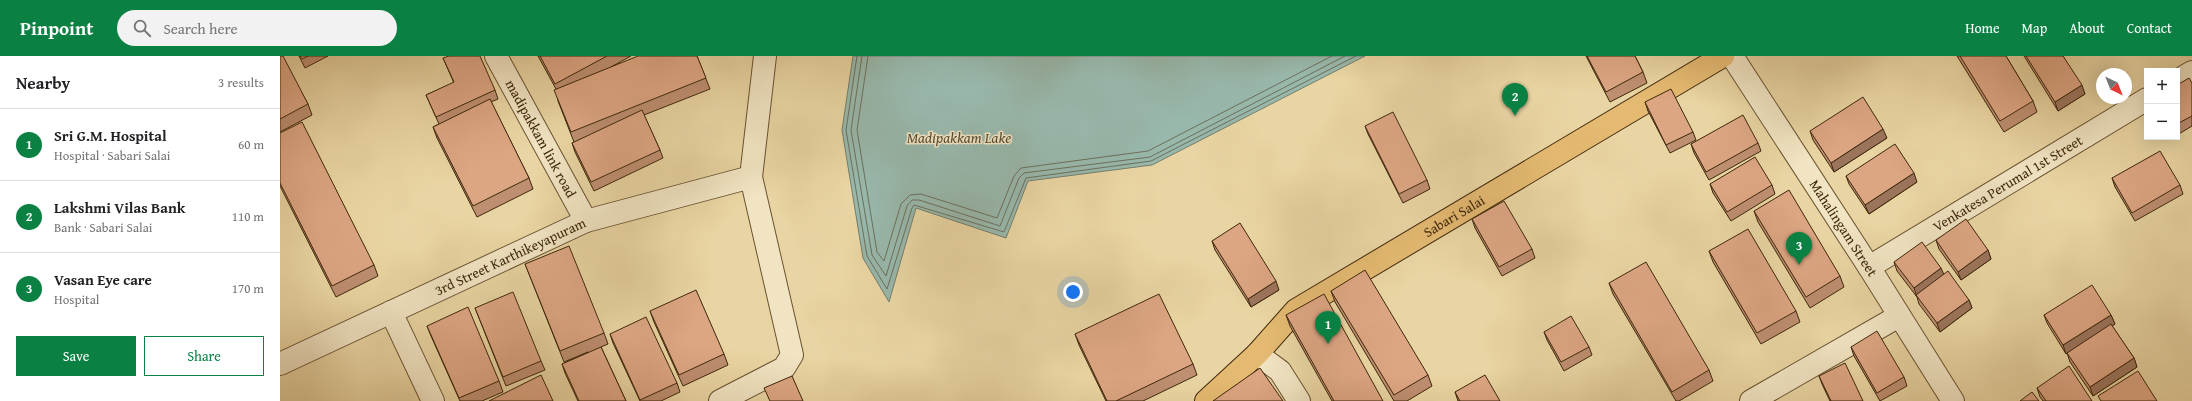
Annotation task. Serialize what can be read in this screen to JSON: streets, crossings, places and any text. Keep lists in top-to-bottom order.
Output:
{
  "streets": {
    "main road": ["Sabari Salai"],
    "street": [
      "madipakkam link road",
      "Venkatesa Perumal 1st Street",
      "Mahalingam Street",
      "3rd Street Karthikeyapuram"
    ]
  },
  "crossings": [
    ["madipakkam link road", "3rd Street Karthikeyapuram"],
    ["Venkatesa Perumal 1st Street", "Mahalingam Street"]
  ],
  "water": ["Madipakkam Lake"],
  "north": "bottom right",
  "page": {
    "header": "Pinpoint",
    "search": "Search here",
    "nav": [
      "Home",
      "Map",
      "About",
      "Contact"
    ],
    "heading": ["Nearby", "3 results"],
    "map_buttons": ["+", "−"],
    "pins": ["2", "3", "1"],
    "list": [
      {
        "mark": "1",
        "name": "Sri G.M. Hospital",
        "note": "Hospital · Sabari Salai",
        "value": "60 m"
      },
      {
        "mark": "2",
        "name": "Lakshmi Vilas Bank",
        "note": "Bank · Sabari Salai",
        "value": "110 m"
      },
      {
        "mark": "3",
        "name": "Vasan Eye care",
        "note": "Hospital",
        "value": "170 m"
      }
    ],
    "buttons": ["Save", "Share"]
  }
}
